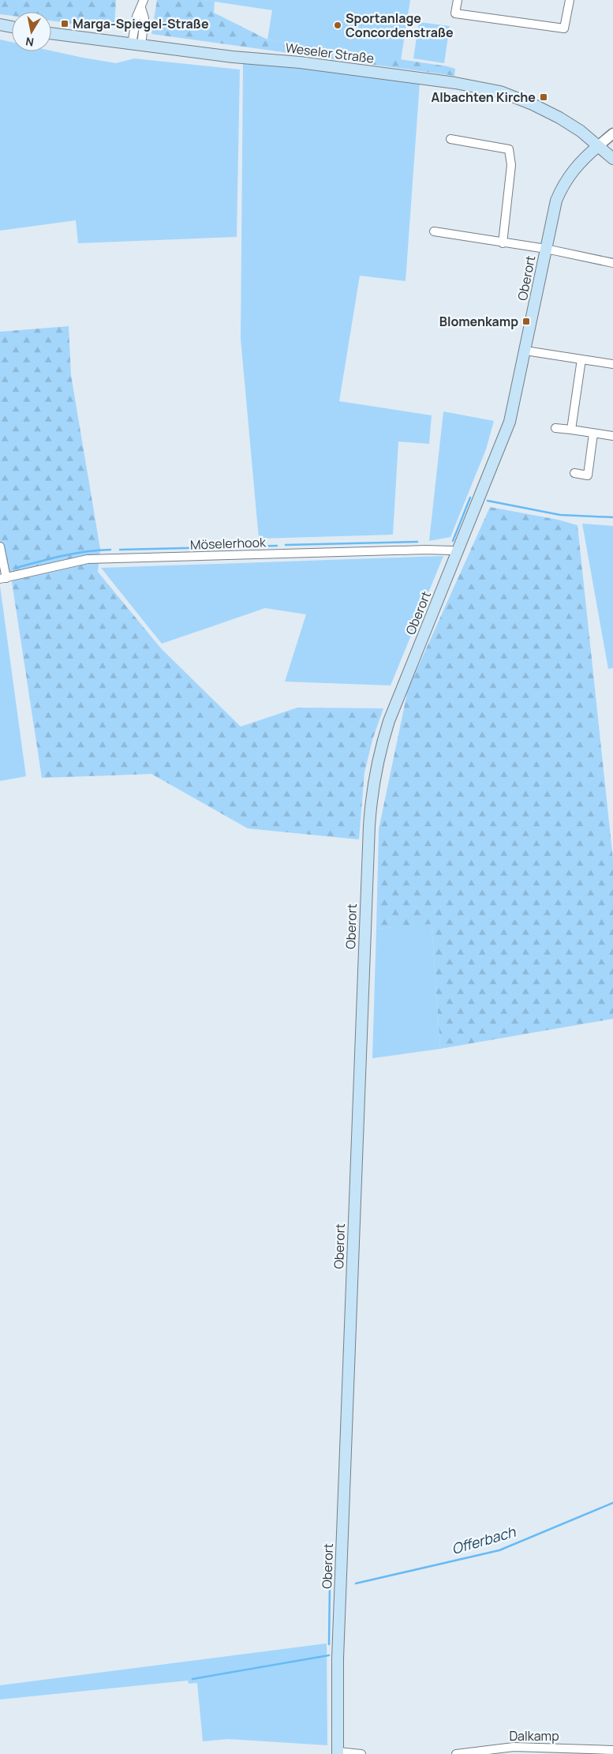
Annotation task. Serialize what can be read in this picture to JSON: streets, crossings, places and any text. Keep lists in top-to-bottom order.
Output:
{
  "streets": {
    "main road": ["Weseler Straße", "Oberort"],
    "street": ["Möselerhook", "Dalkamp"]
  },
  "crossings": [
    ["Weseler Straße", "Oberort"],
    ["Oberort", "Möselerhook"]
  ],
  "water": ["Offerbach"],
  "places": {
    "transit": ["Marga-Spiegel-Straße", "Albachten Kirche", "Blomenkamp"],
    "other": ["Sportanlage Concordenstraße"]
  },
  "north": "bottom"
}
